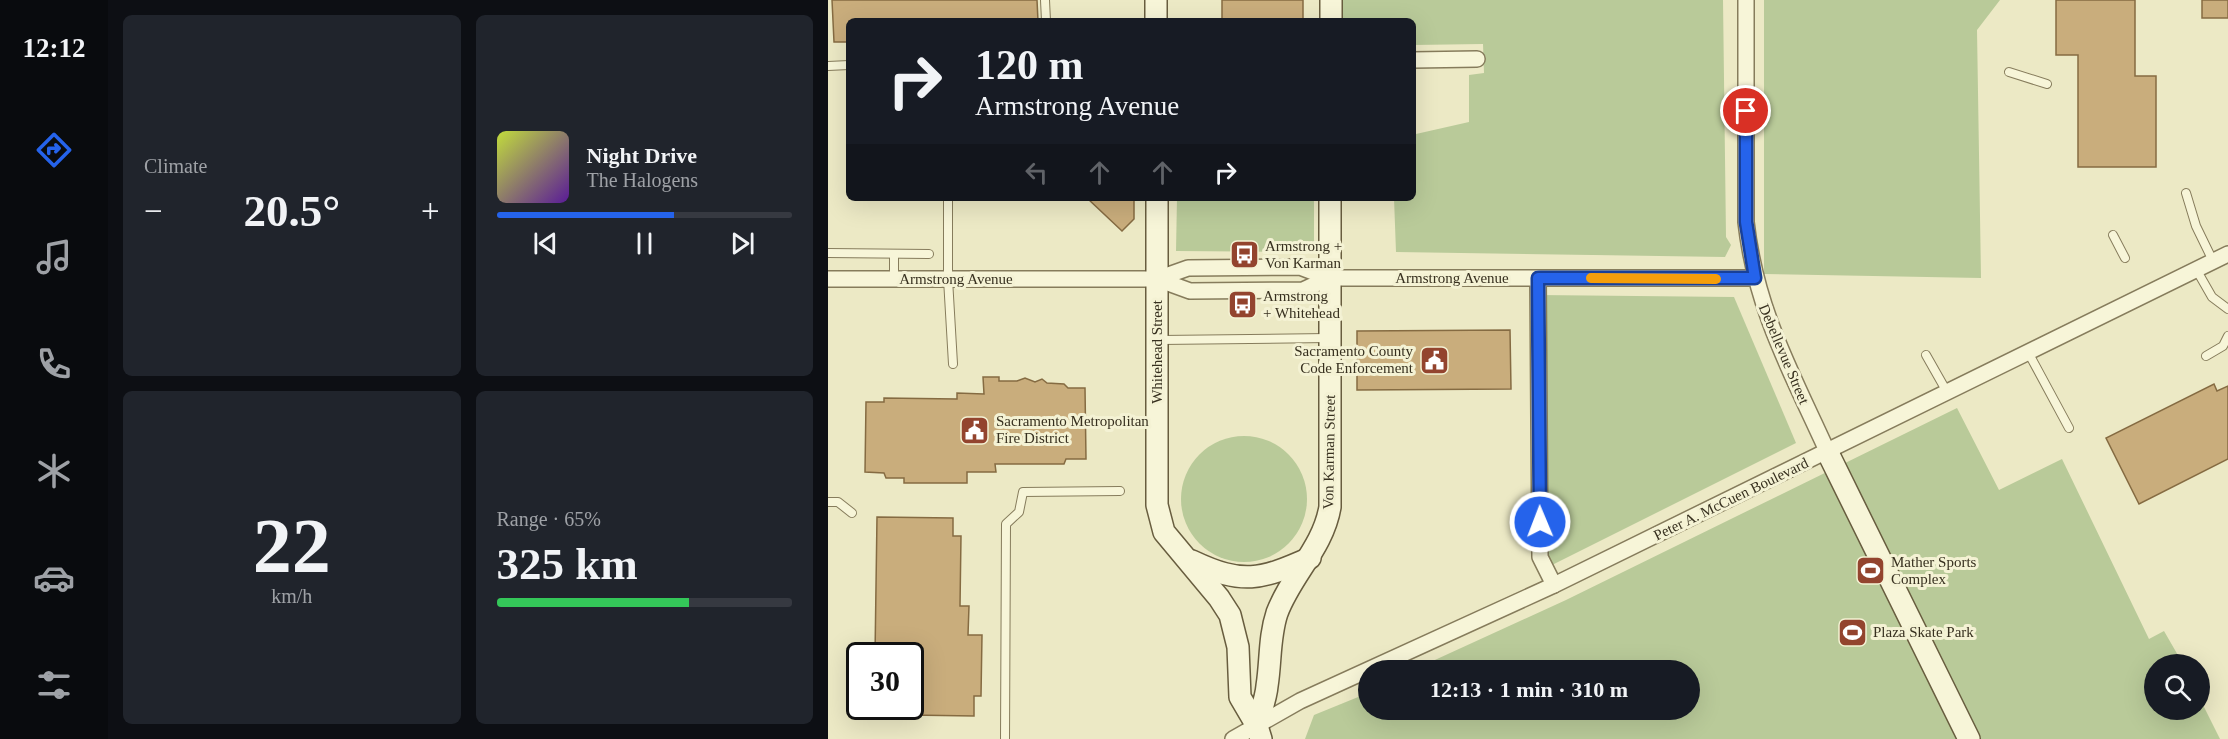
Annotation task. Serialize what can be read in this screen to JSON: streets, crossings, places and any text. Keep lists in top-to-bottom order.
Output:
{
  "streets": {
    "street": [
      "Armstrong Avenue",
      "Whitehead Street",
      "Debellevue Street",
      "Von Karman Street",
      "Peter A. McCuen Boulevard"
    ]
  },
  "crossings": [
    ["Armstrong Avenue", "Whitehead Street"],
    ["Armstrong Avenue", "Debellevue Street"],
    ["Armstrong Avenue", "Von Karman Street"],
    ["Whitehead Street", "Von Karman Street"],
    ["Whitehead Street", "Peter A. McCuen Boulevard"],
    ["Debellevue Street", "Peter A. McCuen Boulevard"],
    ["Von Karman Street", "Peter A. McCuen Boulevard"]
  ],
  "places": {
    "bus stop": ["Armstrong + Von Karman", "Armstrong + Whitehead"],
    "public building": ["Sacramento County Code Enforcement", "Sacramento Metropolitan Fire District"],
    "sports": ["Mather Sports Complex", "Plaza Skate Park"]
  },
  "page": {
    "tabs": "12:12",
    "tile": [
      "Climate",
      ["22", "km/h"],
      ["Range · 65%", "325 km"]
    ],
    "turn": ["120 m", "Armstrong Avenue"],
    "song": ["Night Drive", "The Halogens"],
    "heat": ["−", "20.5°", "+"],
    "limit": "30",
    "trip": "12:13 · 1 min · 310 m"
  }
}
